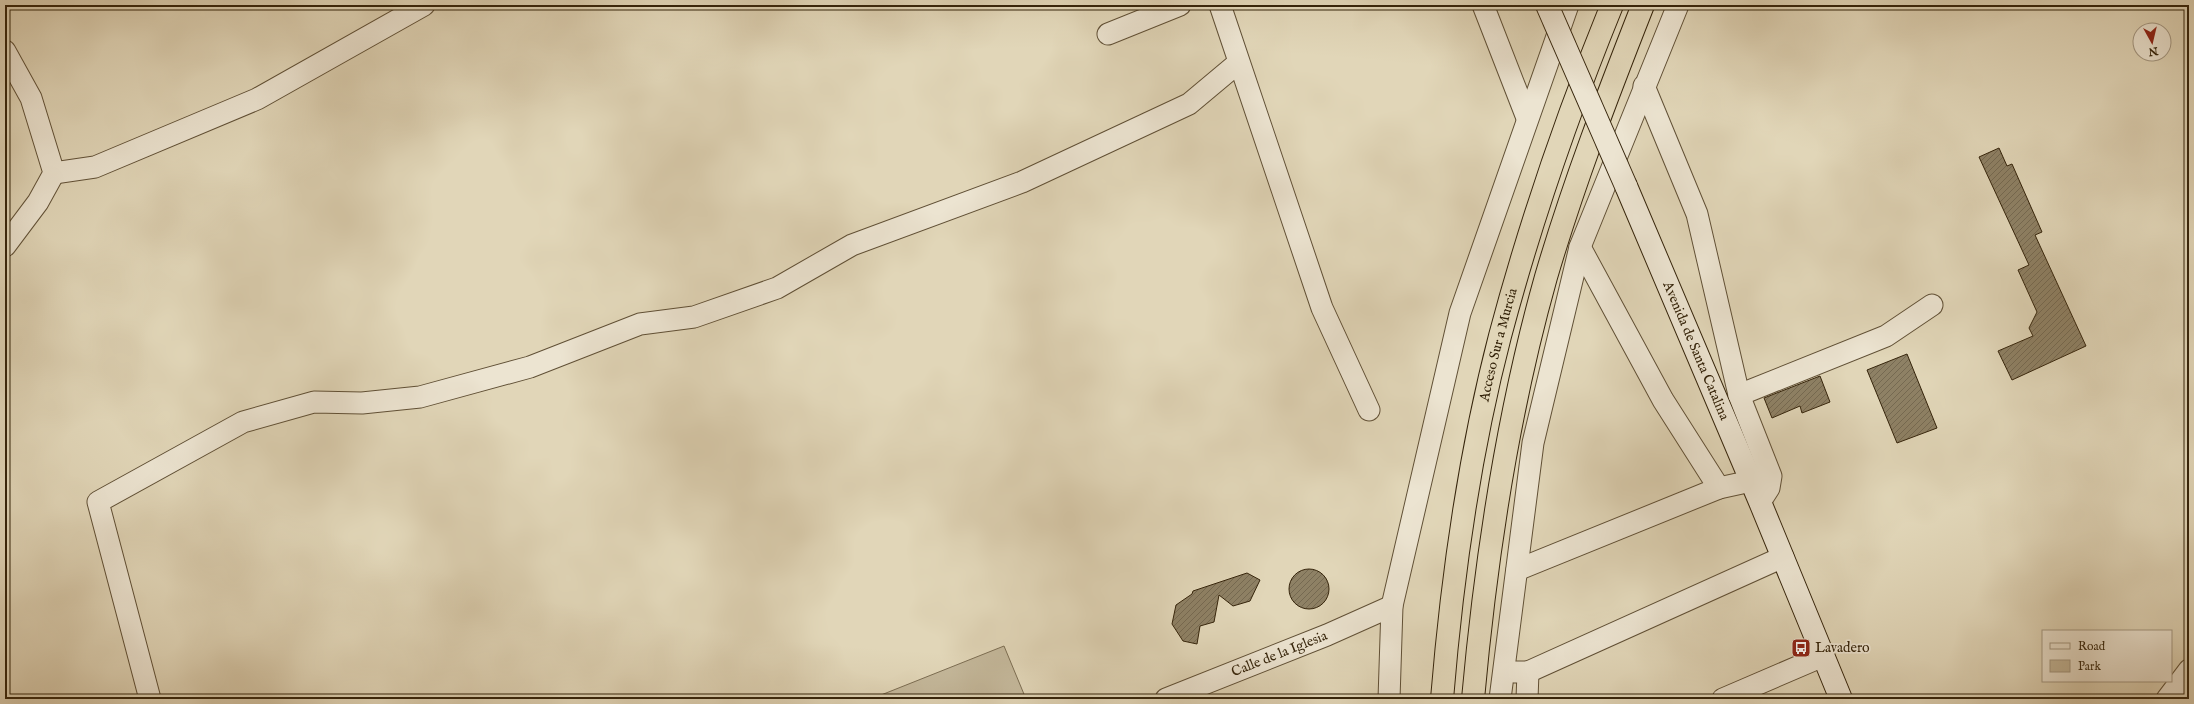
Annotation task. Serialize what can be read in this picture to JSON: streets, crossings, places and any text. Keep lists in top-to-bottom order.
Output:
{
  "streets": {
    "highway": ["Acceso Sur a Murcia"],
    "main road": ["Avenida de Santa Catalina"],
    "street": ["Calle de la Iglesia"]
  },
  "places": {
    "bus stop": ["Lavadero"]
  },
  "legend": ["Road", "Park"],
  "north": "bottom"
}
